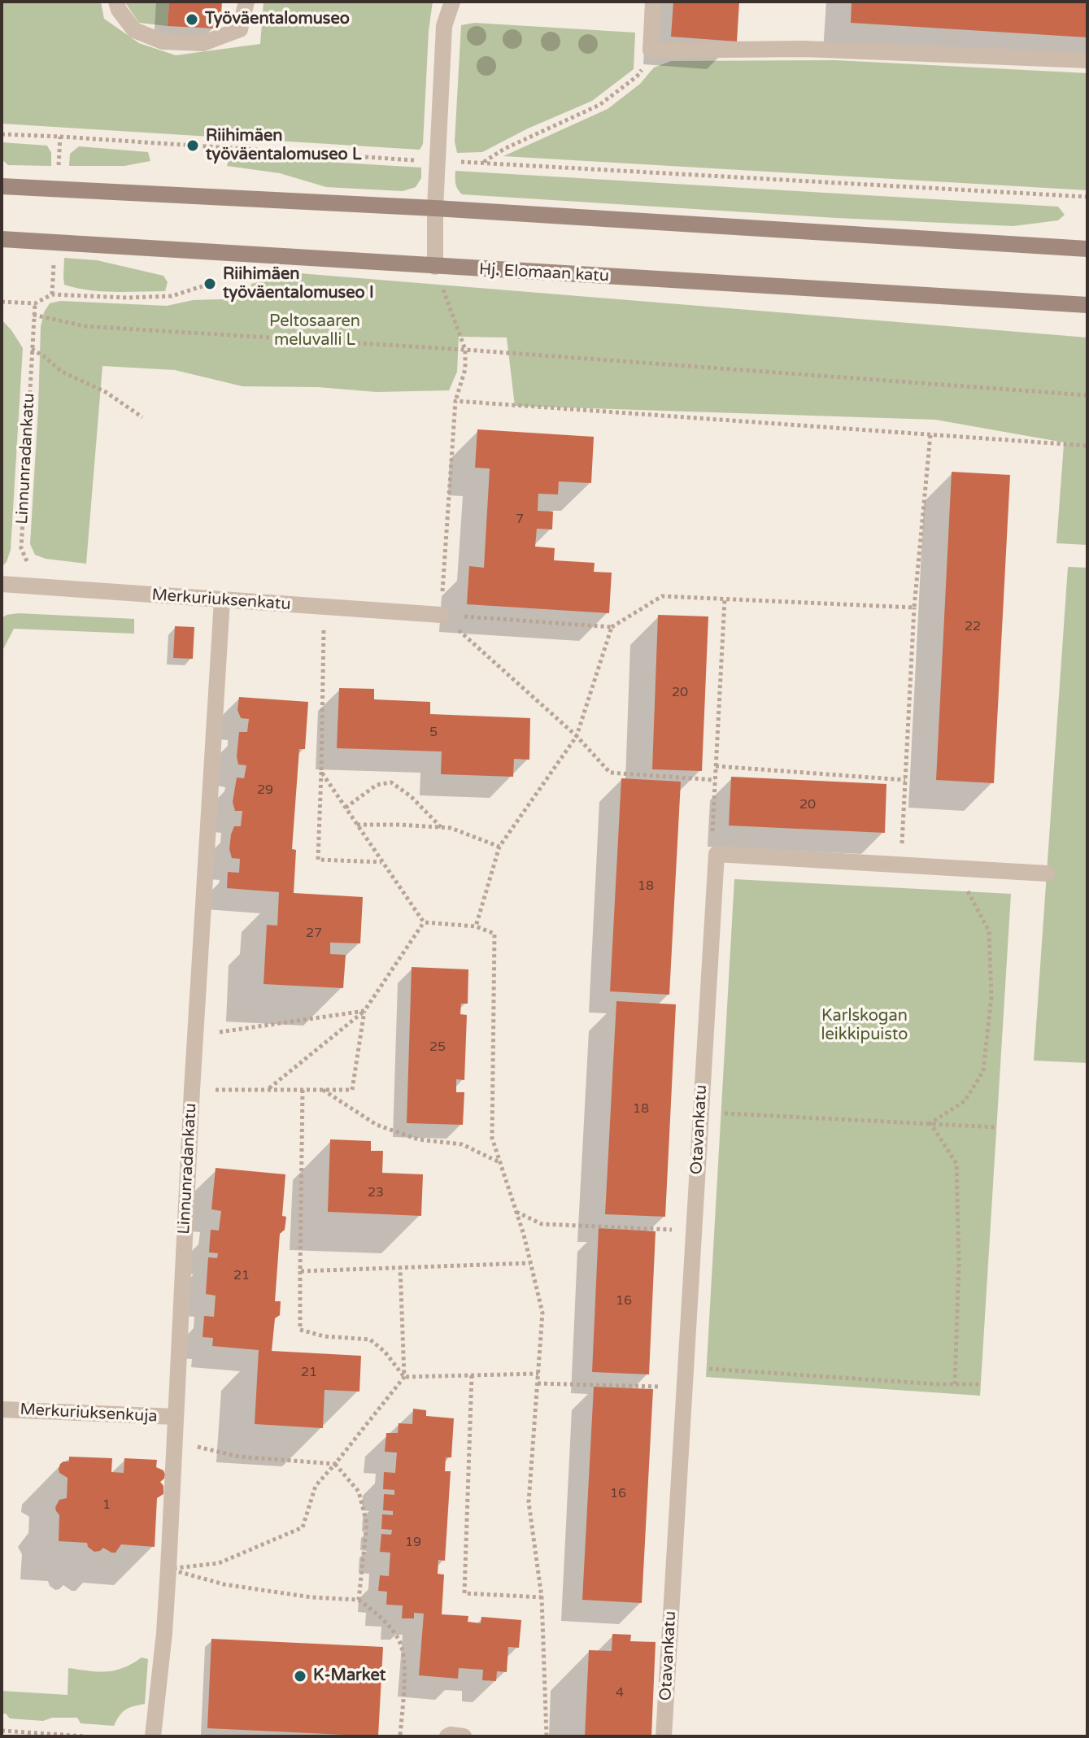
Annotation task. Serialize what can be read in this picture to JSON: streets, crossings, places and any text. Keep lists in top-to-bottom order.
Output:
{
  "streets": {
    "street": [
      "Hj. Elomaan katu",
      "Linnunradankatu",
      "Merkuriuksenkatu",
      "Otavankatu",
      "Merkuriuksenkuja"
    ]
  },
  "crossings": [
    ["Linnunradankatu", "Merkuriuksenkatu"],
    ["Linnunradankatu", "Merkuriuksenkuja"]
  ],
  "parks": ["Peltosaaren meluvalli L", "Karlskogan leikkipuisto"],
  "places": [
    "Työväentalomuseo",
    "Riihimäen työväentalomuseo L",
    "Riihimäen työväentalomuseo I",
    "K-Market"
  ],
  "house_numbers": [
    "7",
    "22",
    "20",
    "5",
    "29",
    "20",
    "18",
    "27",
    "25",
    "18",
    "23",
    "21",
    "16",
    "21",
    "16",
    "1",
    "19",
    "4"
  ]
}
